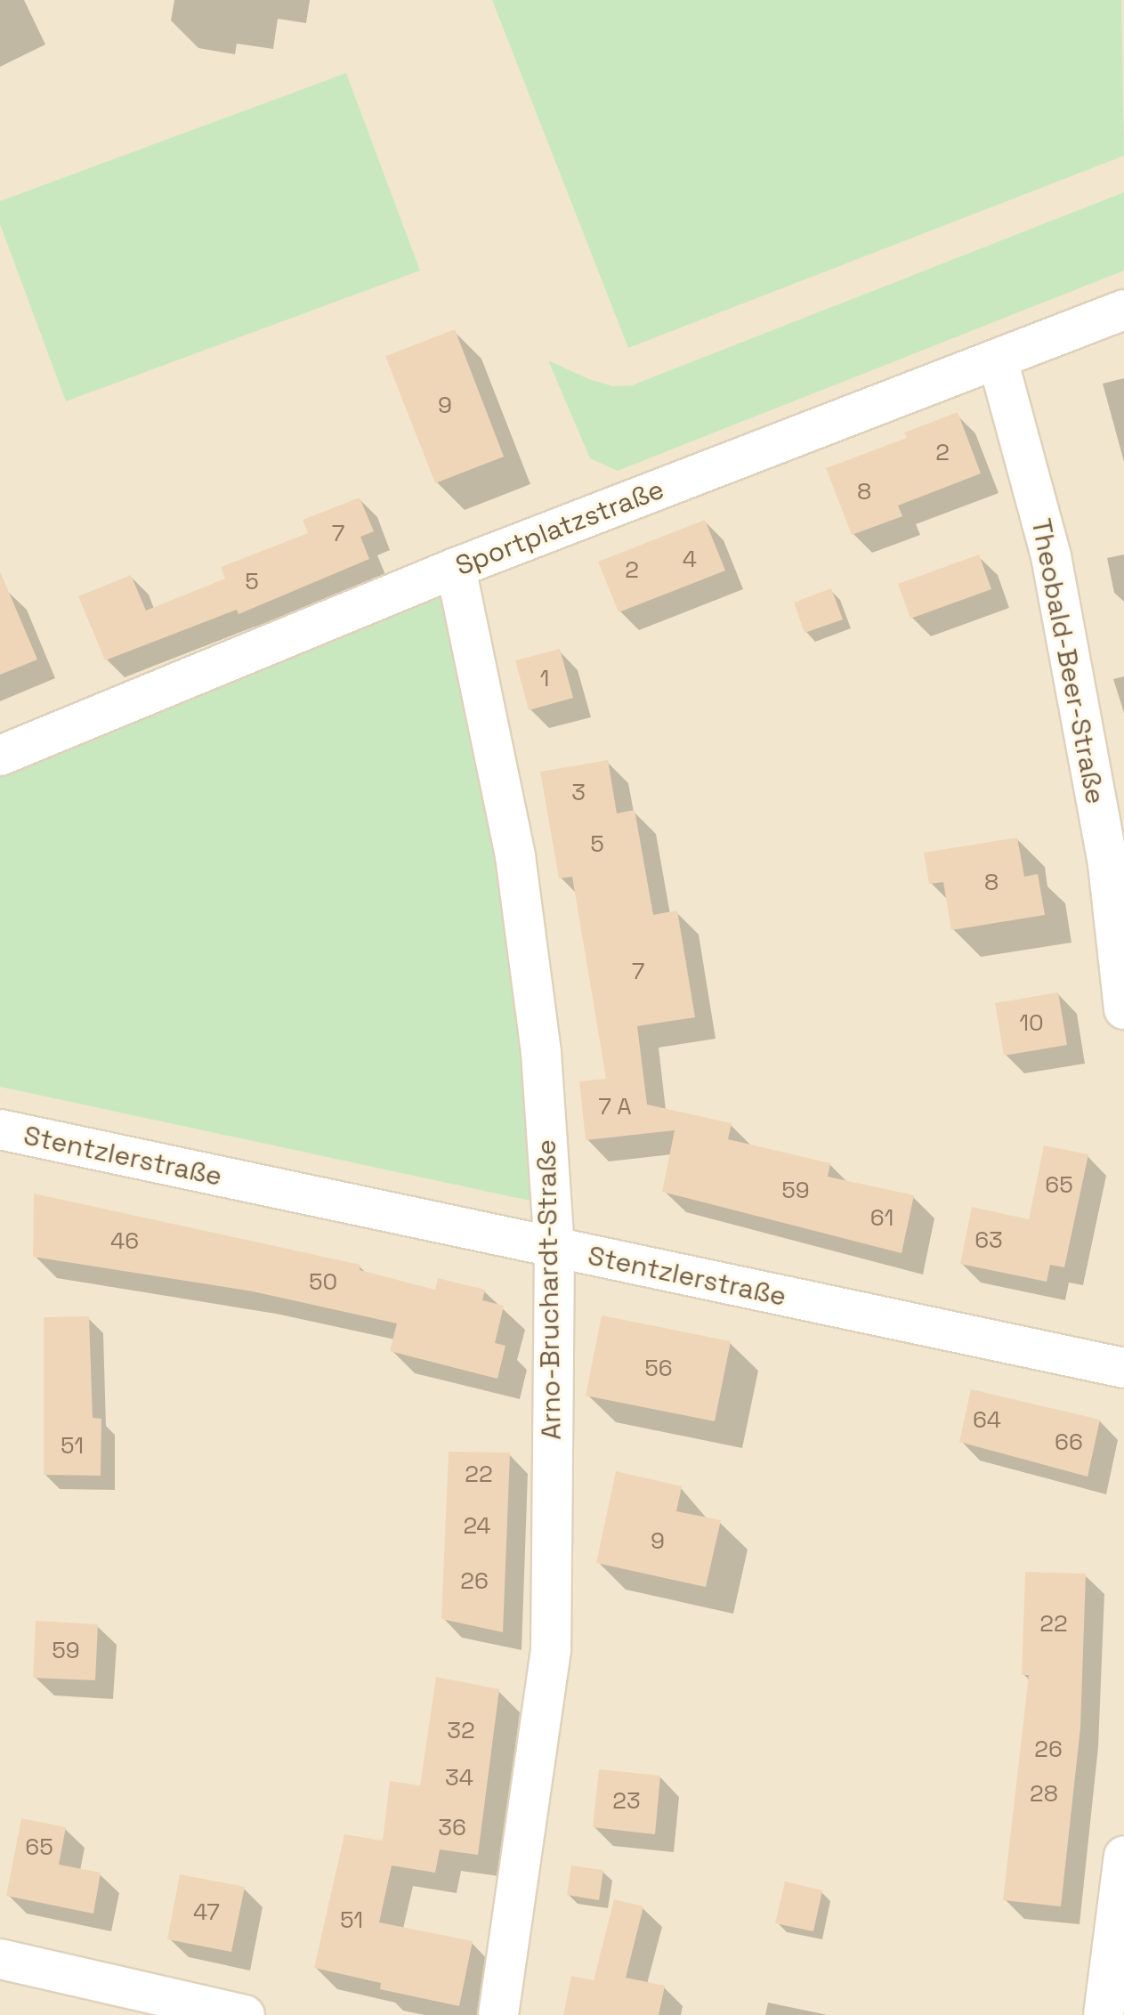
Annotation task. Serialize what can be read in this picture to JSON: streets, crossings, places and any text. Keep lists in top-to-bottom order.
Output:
{
  "streets": {
    "street": [
      "Sportplatzstraße",
      "Theobald-Beer-Straße",
      "Stentzlerstraße",
      "Arno-Bruchardt-Straße"
    ]
  },
  "crossings": [
    ["Sportplatzstraße", "Theobald-Beer-Straße"],
    ["Sportplatzstraße", "Arno-Bruchardt-Straße"],
    ["Stentzlerstraße", "Arno-Bruchardt-Straße"]
  ],
  "house_numbers": [
    "9",
    "2",
    "8",
    "7",
    "4",
    "2",
    "5",
    "1",
    "3",
    "5",
    "8",
    "7",
    "10",
    "7 A",
    "65",
    "59",
    "61",
    "63",
    "46",
    "50",
    "56",
    "64",
    "66",
    "51",
    "22",
    "24",
    "9",
    "26",
    "22",
    "59",
    "32",
    "26",
    "34",
    "28",
    "23",
    "36",
    "65",
    "47",
    "51"
  ]
}
